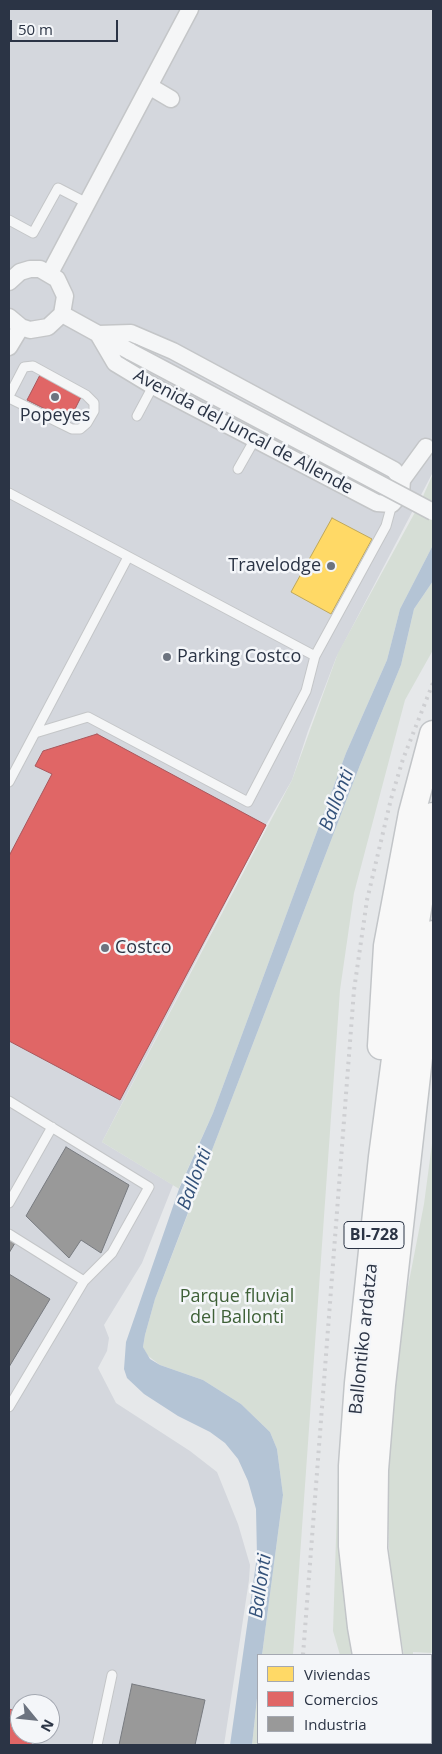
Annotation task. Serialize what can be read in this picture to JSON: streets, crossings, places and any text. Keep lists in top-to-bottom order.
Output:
{
  "streets": {
    "main road": ["BI-728", "Ballontiko ardatza"],
    "street": ["Avenida del Juncal de Allende"]
  },
  "water": ["Ballonti"],
  "parks": ["Parque fluvial del Ballonti"],
  "places": [
    "Popeyes",
    "Travelodge",
    "Parking Costco",
    "Costco"
  ],
  "legend": ["Viviendas", "Comercios", "Industria"],
  "scale_bar": "50 m",
  "north": "bottom right"
}
